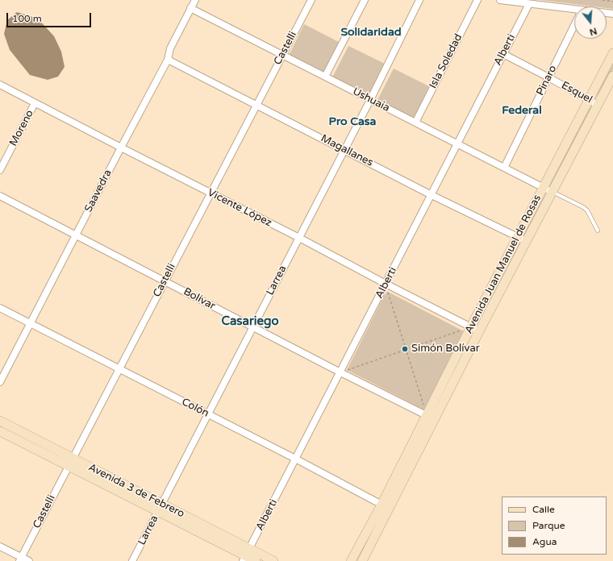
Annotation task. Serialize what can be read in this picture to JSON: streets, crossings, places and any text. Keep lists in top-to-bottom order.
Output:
{
  "streets": {
    "street": [
      "Castelli",
      "Alberti",
      "Isla Soledad",
      "Pinaro",
      "Esquel",
      "Ushuaia",
      "Moreno",
      "Magallanes",
      "Saavedra",
      "Vicente López",
      "Avenida Juan Manuel de Rosas",
      "Larrea",
      "Bolívar",
      "Colón",
      "Avenida 3 de Febrero"
    ]
  },
  "crossings": [
    ["Castelli", "Ushuaia"],
    ["Castelli", "Magallanes"],
    ["Castelli", "Vicente López"],
    ["Castelli", "Bolívar"],
    ["Castelli", "Colón"],
    ["Castelli", "Avenida 3 de Febrero"],
    ["Alberti", "Esquel"],
    ["Alberti", "Ushuaia"],
    ["Alberti", "Magallanes"],
    ["Alberti", "Vicente López"],
    ["Alberti", "Bolívar"],
    ["Alberti", "Colón"],
    ["Alberti", "Avenida 3 de Febrero"],
    ["Isla Soledad", "Ushuaia"],
    ["Pinaro", "Esquel"],
    ["Pinaro", "Ushuaia"],
    ["Esquel", "Avenida Juan Manuel de Rosas"],
    ["Ushuaia", "Saavedra"],
    ["Ushuaia", "Avenida Juan Manuel de Rosas"],
    ["Ushuaia", "Larrea"],
    ["Moreno", "Vicente López"],
    ["Magallanes", "Saavedra"],
    ["Magallanes", "Avenida Juan Manuel de Rosas"],
    ["Magallanes", "Larrea"],
    ["Saavedra", "Vicente López"],
    ["Saavedra", "Bolívar"],
    ["Saavedra", "Colón"],
    ["Vicente López", "Avenida Juan Manuel de Rosas"],
    ["Vicente López", "Larrea"],
    ["Avenida Juan Manuel de Rosas", "Bolívar"],
    ["Avenida Juan Manuel de Rosas", "Colón"],
    ["Larrea", "Bolívar"],
    ["Larrea", "Colón"],
    ["Larrea", "Avenida 3 de Febrero"]
  ],
  "districts": [
    "Solidaridad",
    "Federal",
    "Pro Casa",
    "Casariego"
  ],
  "places": ["Simón Bolívar"],
  "legend": ["Calle", "Parque", "Agua"],
  "scale_bar": "100 m",
  "north": "bottom"
}
